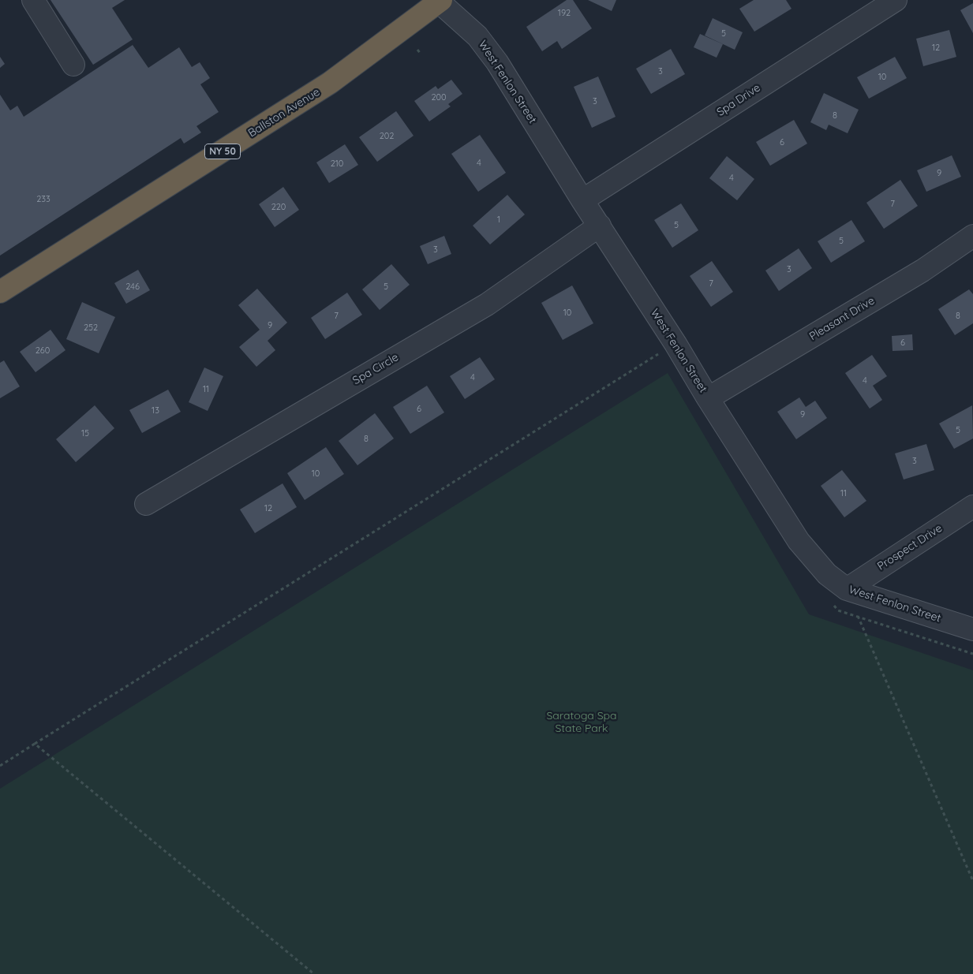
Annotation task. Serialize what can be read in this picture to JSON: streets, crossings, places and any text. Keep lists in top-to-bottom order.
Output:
{
  "streets": {
    "highway": ["Ballston Avenue", "NY 50"],
    "street": [
      "West Fenlon Street",
      "Spa Drive",
      "Pleasant Drive",
      "Spa Circle",
      "Prospect Drive"
    ]
  },
  "crossings": [
    ["West Fenlon Street", "Spa Drive"],
    ["West Fenlon Street", "Ballston Avenue"],
    ["West Fenlon Street", "Pleasant Drive"],
    ["West Fenlon Street", "Spa Circle"],
    ["West Fenlon Street", "Prospect Drive"]
  ],
  "parks": ["Saratoga Spa State Park"],
  "house_numbers": [
    "192",
    "5",
    "12",
    "3",
    "10",
    "200",
    "3",
    "8",
    "202",
    "6",
    "4",
    "210",
    "9",
    "4",
    "233",
    "7",
    "220",
    "1",
    "5",
    "5",
    "3",
    "3",
    "7",
    "246",
    "5",
    "10",
    "7",
    "8",
    "9",
    "252",
    "6",
    "260",
    "4",
    "4",
    "11",
    "6",
    "13",
    "9",
    "5",
    "15",
    "8",
    "3",
    "10",
    "11",
    "12"
  ]
}
